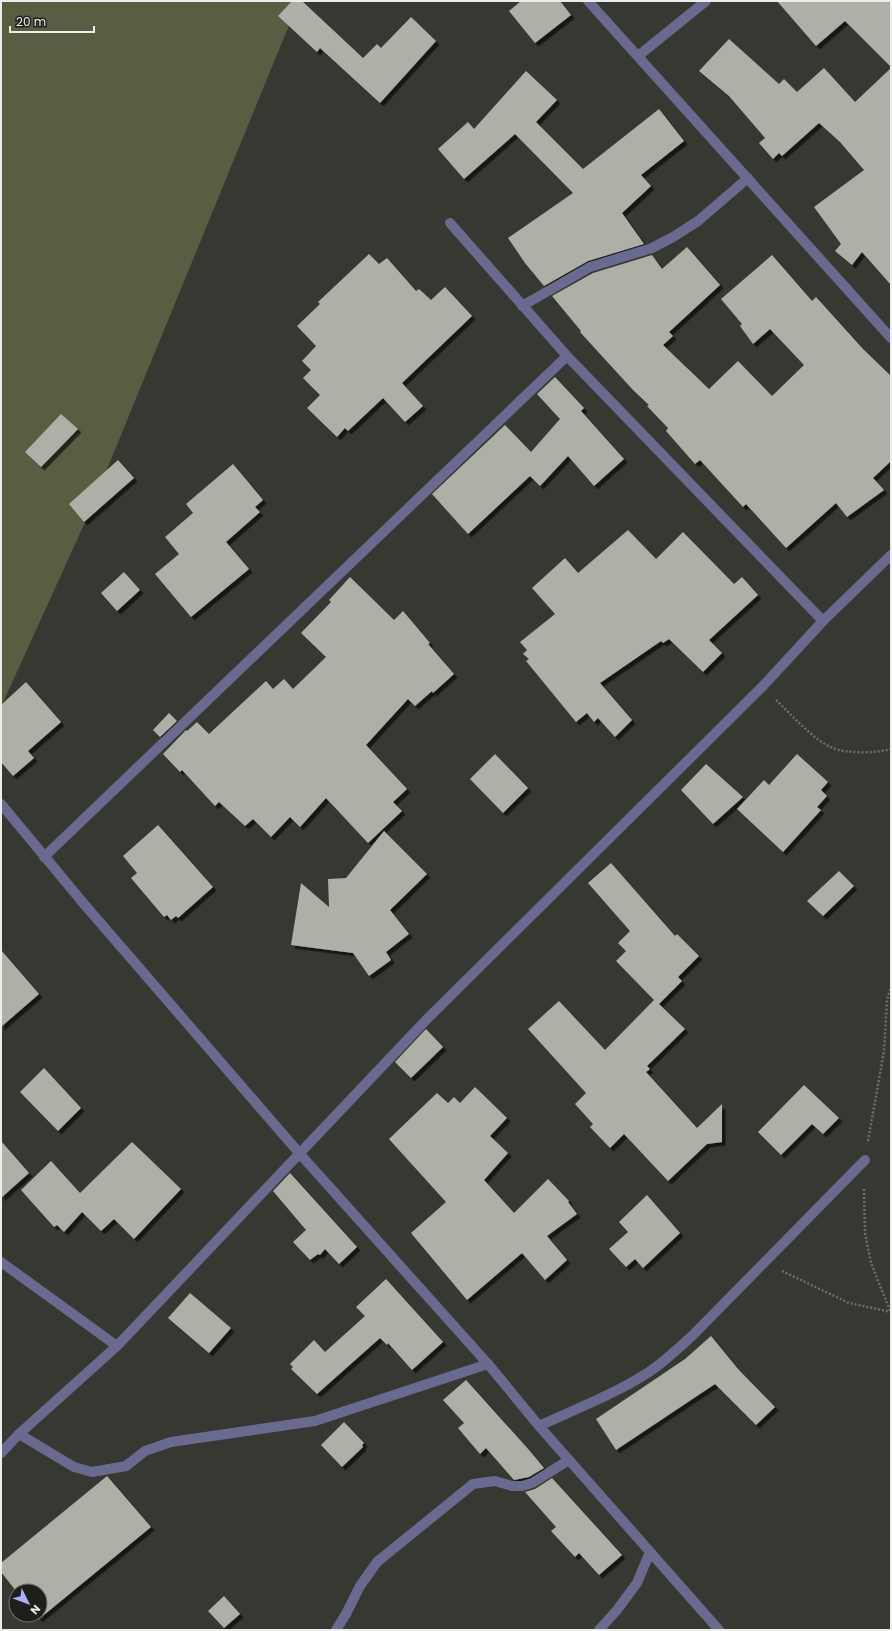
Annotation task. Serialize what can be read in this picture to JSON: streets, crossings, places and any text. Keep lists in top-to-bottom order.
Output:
{
  "scale_bar": "20 m",
  "north": "bottom right"
}
